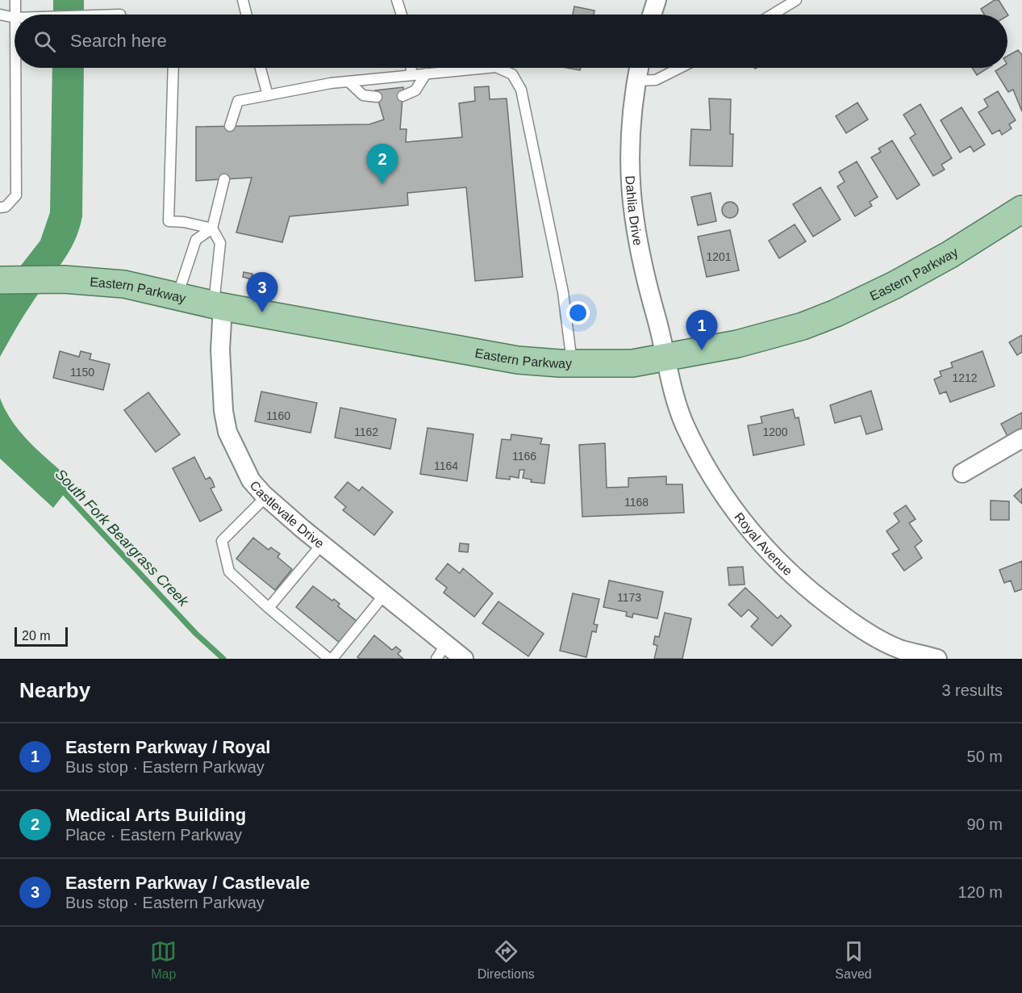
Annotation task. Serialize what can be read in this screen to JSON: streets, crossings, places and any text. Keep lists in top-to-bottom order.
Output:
{
  "streets": {
    "main road": ["Eastern Parkway"],
    "street": ["Dahlia Drive", "Castlevale Drive", "Royal Avenue"]
  },
  "crossings": [
    ["Dahlia Drive", "Eastern Parkway"],
    ["Dahlia Drive", "Royal Avenue"],
    ["Eastern Parkway", "Castlevale Drive"],
    ["Eastern Parkway", "Royal Avenue"]
  ],
  "water": ["South Fork Beargrass Creek"],
  "house_numbers": [
    "1201",
    "1150",
    "1212",
    "1160",
    "1162",
    "1200",
    "1166",
    "1164",
    "1168",
    "1173"
  ],
  "scale_bar": "20 m",
  "page": {
    "search": "Search here",
    "pins": ["2", "3", "1"],
    "scale": "20 m",
    "heading": ["Nearby", "3 results"],
    "list": [
      {
        "mark": "1",
        "name": "Eastern Parkway / Royal",
        "note": "Bus stop · Eastern Parkway",
        "value": "50 m"
      },
      {
        "mark": "2",
        "name": "Medical Arts Building",
        "note": "Place · Eastern Parkway",
        "value": "90 m"
      },
      {
        "mark": "3",
        "name": "Eastern Parkway / Castlevale",
        "note": "Bus stop · Eastern Parkway",
        "value": "120 m"
      }
    ],
    "nav": ["Map", "Directions", "Saved"]
  }
}
